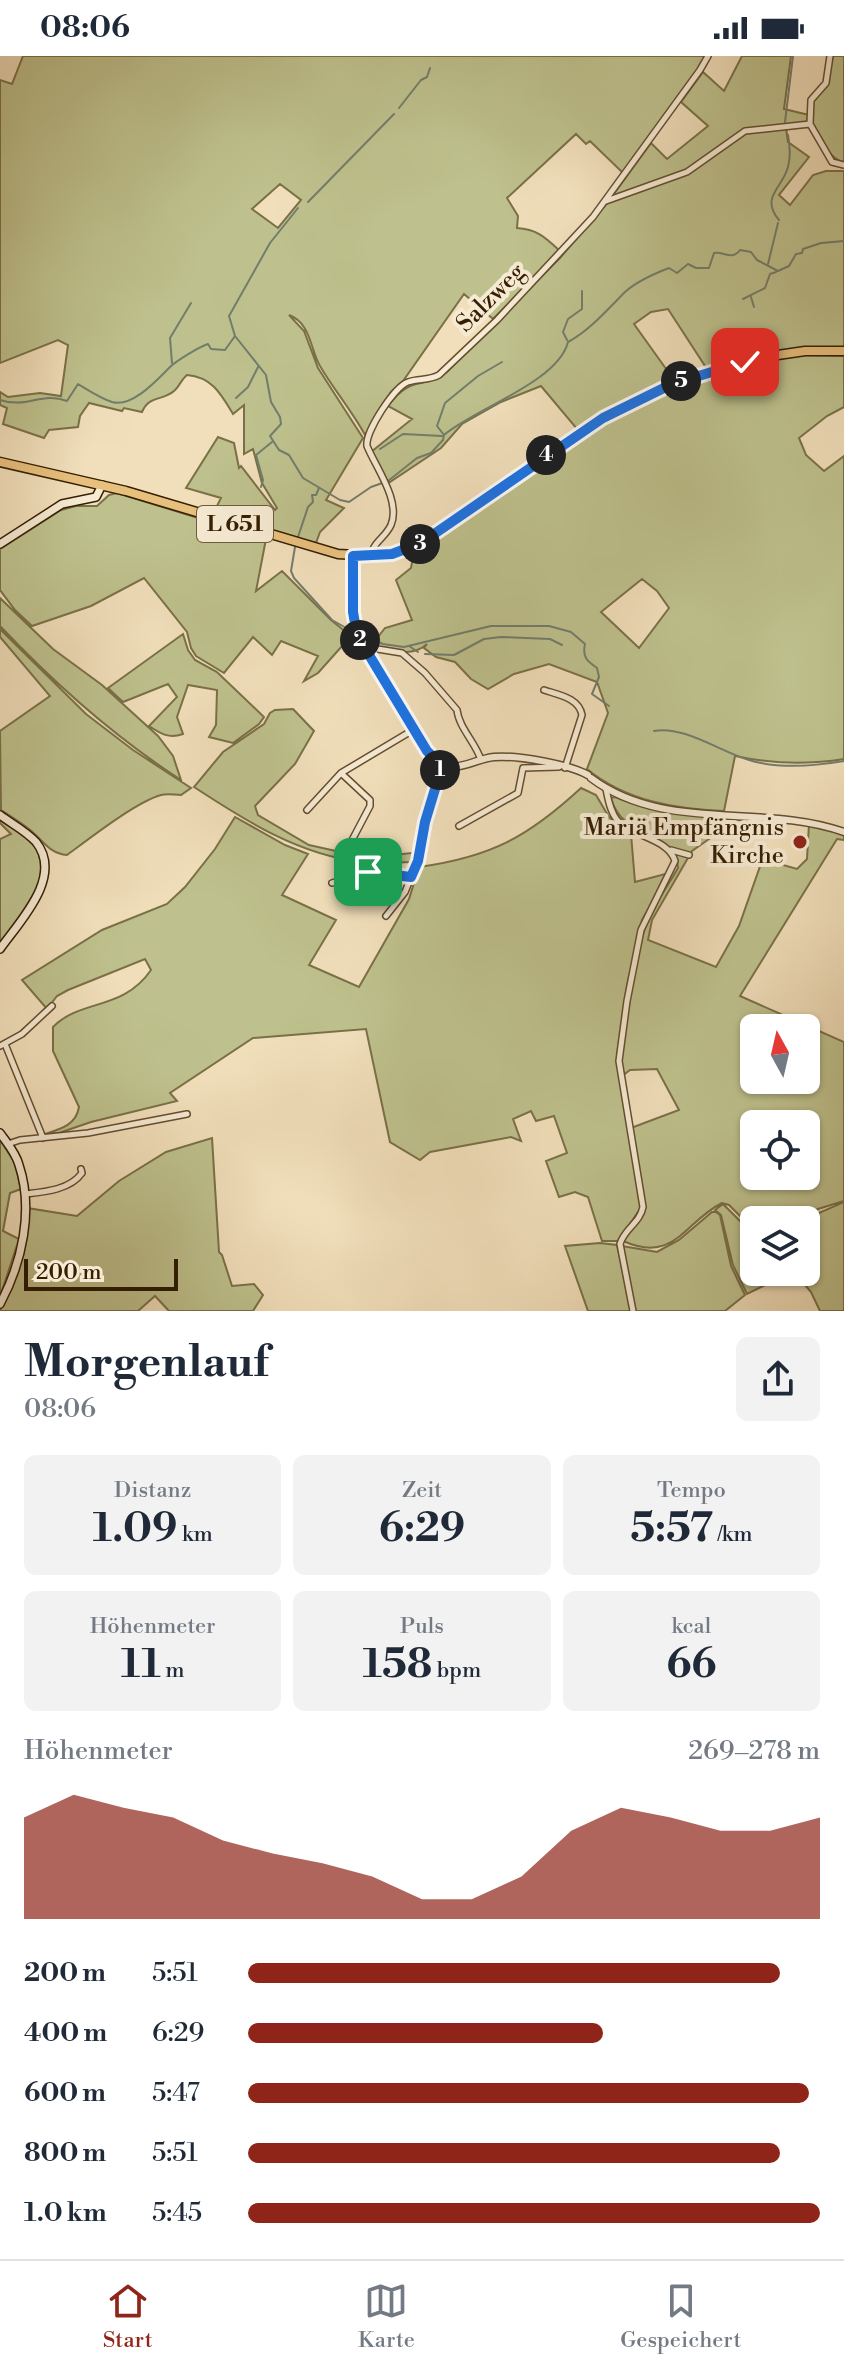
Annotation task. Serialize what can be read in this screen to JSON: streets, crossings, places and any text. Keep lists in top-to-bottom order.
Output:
{
  "streets": {
    "main road": ["L 651"],
    "street": ["Salzweg"]
  },
  "crossings": [
    ["Salzweg", "L 651"]
  ],
  "places": ["Mariä Empfängnis Kirche"],
  "scale_bar": "200 m",
  "north": "top",
  "page": {
    "status": "08:06",
    "pins": [
      "5",
      "4",
      "3",
      "2",
      "1"
    ],
    "scale": "200 m",
    "heading": ["Morgenlauf", "08:06"],
    "stats": [
      ["Distanz", "1.09 km"],
      ["Zeit", "6:29"],
      ["Tempo", "5:57 /km"],
      ["Höhenmeter", "11 m"],
      ["Puls", "158 bpm"],
      ["kcal", "66"]
    ],
    "chart": ["Höhenmeter", "269–278 m"],
    "list": [
      {
        "name": "200 m",
        "note": "5:51"
      },
      {
        "name": "400 m",
        "note": "6:29"
      },
      {
        "name": "600 m",
        "note": "5:47"
      },
      {
        "name": "800 m",
        "note": "5:51"
      },
      {
        "name": "1.0 km",
        "note": "5:45"
      }
    ],
    "tabs": ["Start", "Karte", "Gespeichert"]
  }
}
